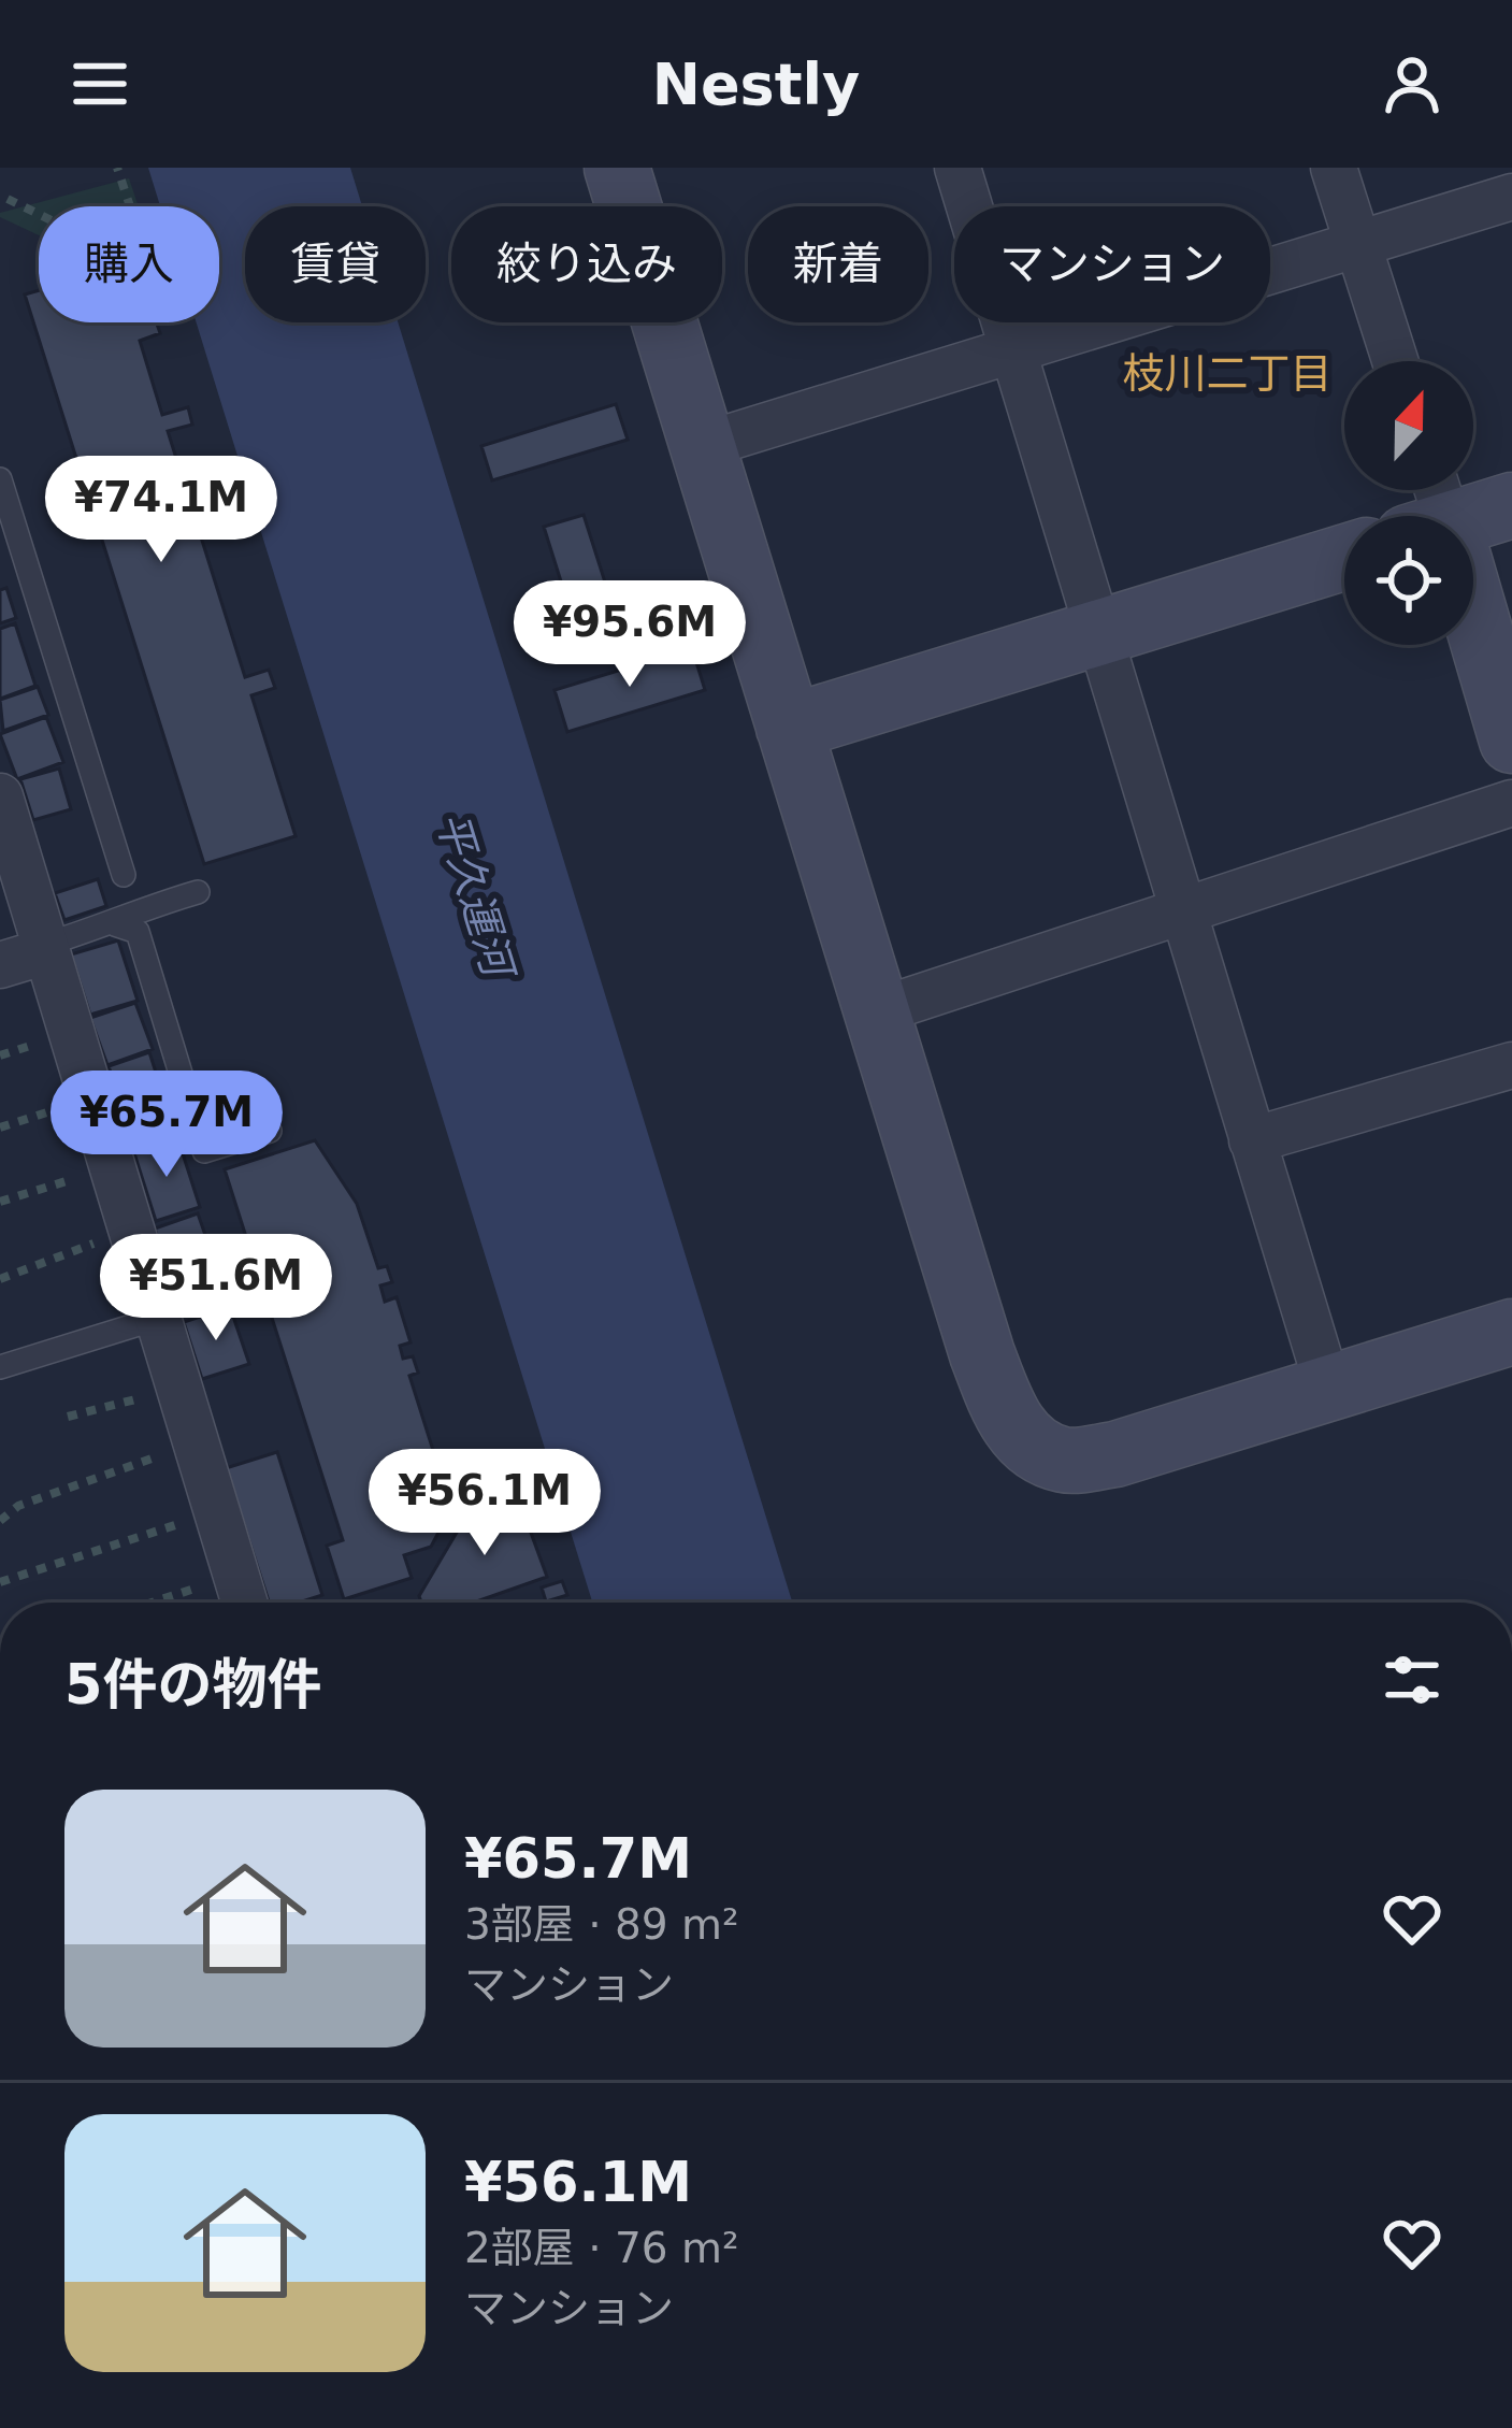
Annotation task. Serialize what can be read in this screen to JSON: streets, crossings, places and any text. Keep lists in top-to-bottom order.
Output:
{
  "districts": ["枝川二丁目"],
  "water": ["平久運河"],
  "north": "top",
  "page": {
    "header": "Nestly",
    "chip": [
      "購入",
      "賃貸",
      "絞り込み",
      "新着",
      "マンション"
    ],
    "price": [
      "¥74.1M",
      "¥95.6M",
      "¥65.7M",
      "¥51.6M",
      "¥56.1M"
    ],
    "heading": "5件の物件",
    "list": [
      {
        "name": "¥65.7M",
        "note": "3部屋 · 89 m² · マンション"
      },
      {
        "name": "¥56.1M",
        "note": "2部屋 · 76 m² · マンション"
      }
    ]
  }
}
